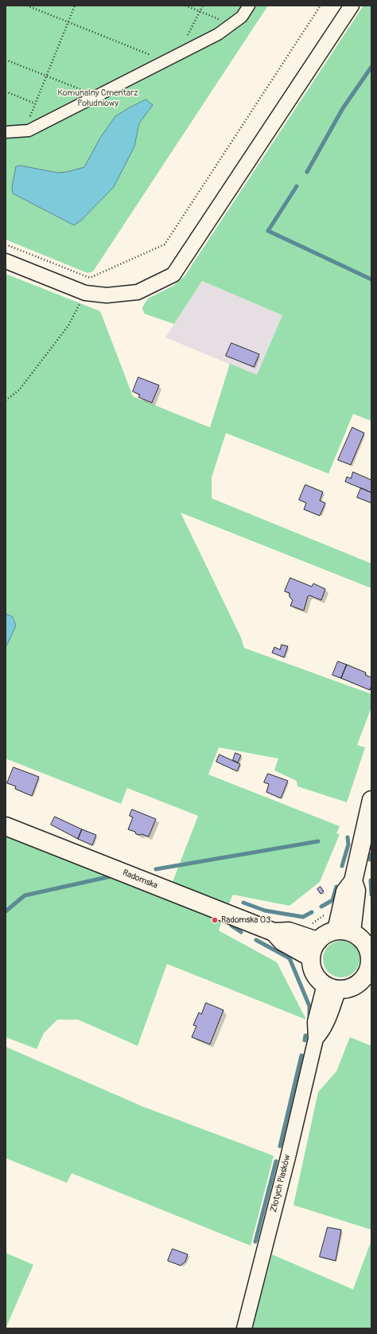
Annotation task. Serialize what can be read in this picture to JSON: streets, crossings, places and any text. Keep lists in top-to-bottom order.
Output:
{
  "streets": {
    "street": ["Radomska", "Złotych Piasków"]
  },
  "crossings": [
    ["Radomska", "Złotych Piasków"]
  ],
  "parks": ["Komunalny Cmentarz Południowy"],
  "places": ["Radomska 03"]
}
